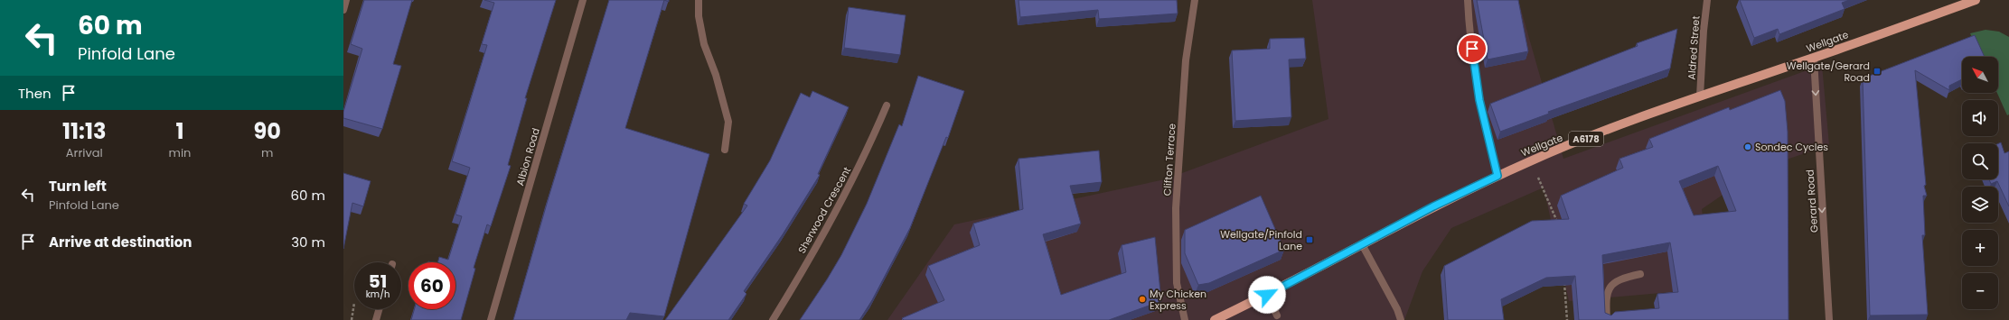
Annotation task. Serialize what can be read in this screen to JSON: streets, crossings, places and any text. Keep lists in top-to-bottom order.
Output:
{
  "streets": {
    "main road": ["Wellgate", "A6178"],
    "street": [
      "Aldred Street",
      "Albion Road",
      "Clifton Terrace",
      "Gerard Road",
      "Sherwood Crescent"
    ]
  },
  "crossings": [
    ["Wellgate", "Aldred Street"],
    ["Wellgate", "Gerard Road"]
  ],
  "one_way": ["Gerard Road"],
  "places": {
    "transit": ["Wellgate/Gerard Road", "Wellgate/Pinfold Lane"],
    "other": ["Sondec Cycles", "My Chicken Express"]
  },
  "north": "top left",
  "page": {
    "turn": ["60 m", "Pinfold Lane"],
    "map_buttons": ["+", "−"],
    "then": "Then",
    "eta": [
      "11:13",
      "Arrival",
      "1",
      "min",
      "90",
      "m"
    ],
    "list": [
      {
        "name": "Turn left",
        "note": "Pinfold Lane",
        "value": "60 m"
      },
      {
        "name": "Arrive at destination",
        "value": "30 m"
      }
    ],
    "speed": "51 km/h",
    "limit": "60"
  }
}
